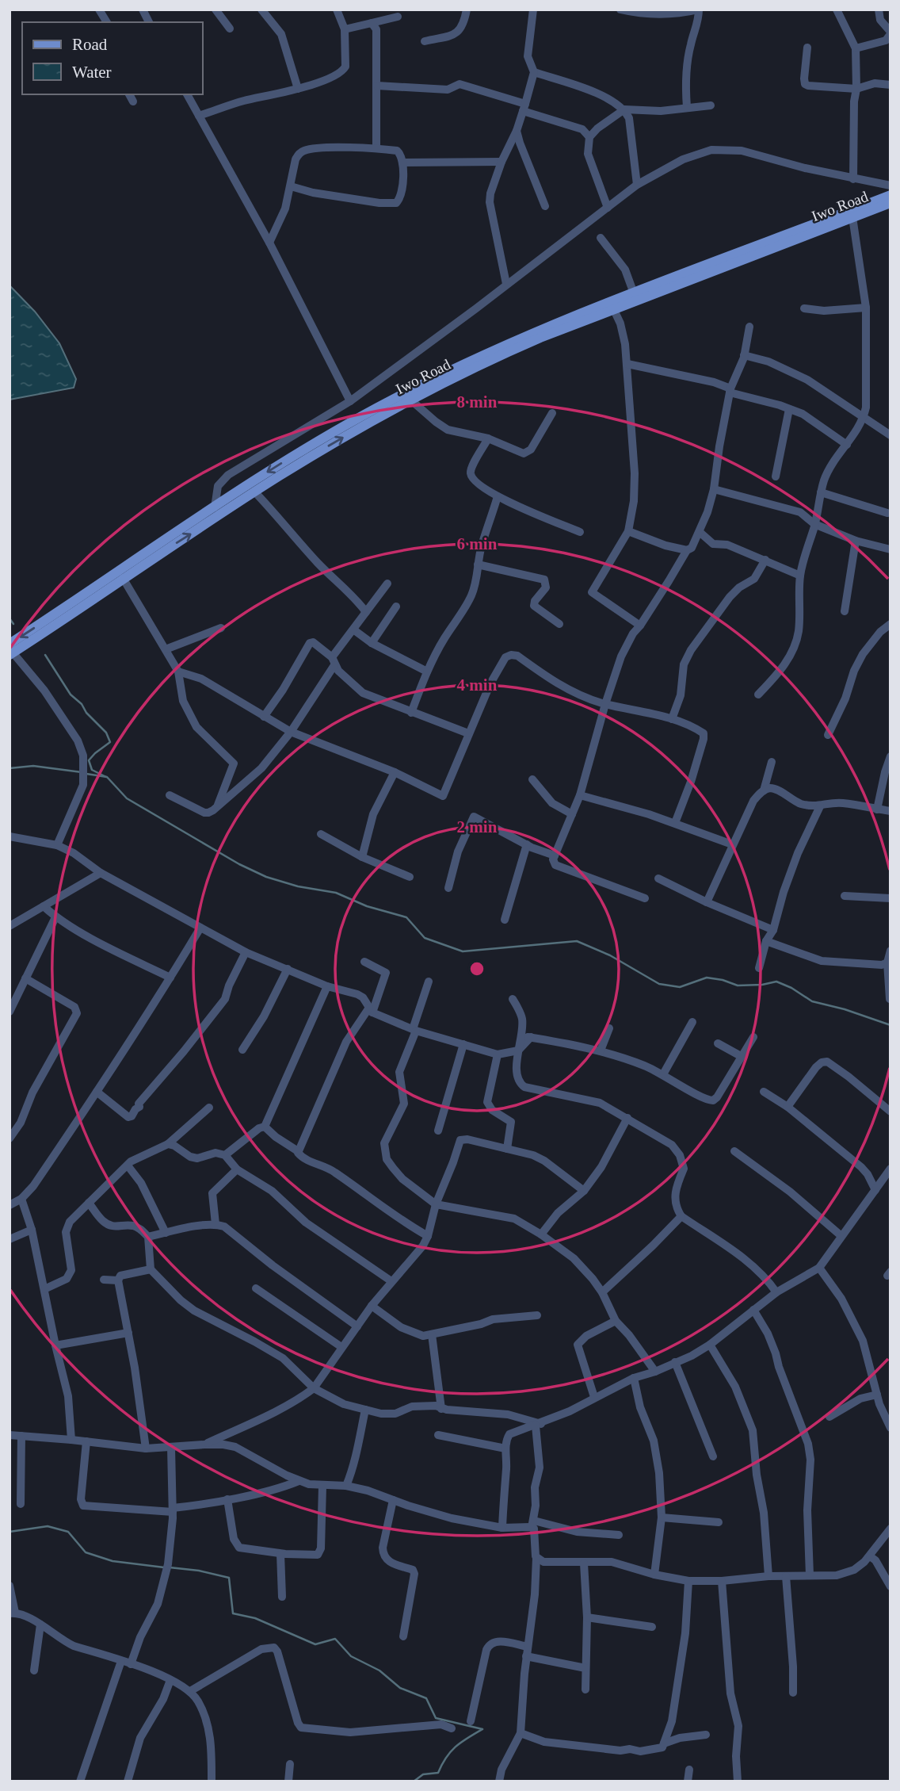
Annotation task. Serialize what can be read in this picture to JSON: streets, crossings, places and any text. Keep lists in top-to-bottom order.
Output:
{
  "streets": {
    "main road": ["Iwo Road"]
  },
  "legend": ["Road", "Water"],
  "rings": [
    "8 min",
    "6 min",
    "4 min",
    "2 min"
  ]
}
